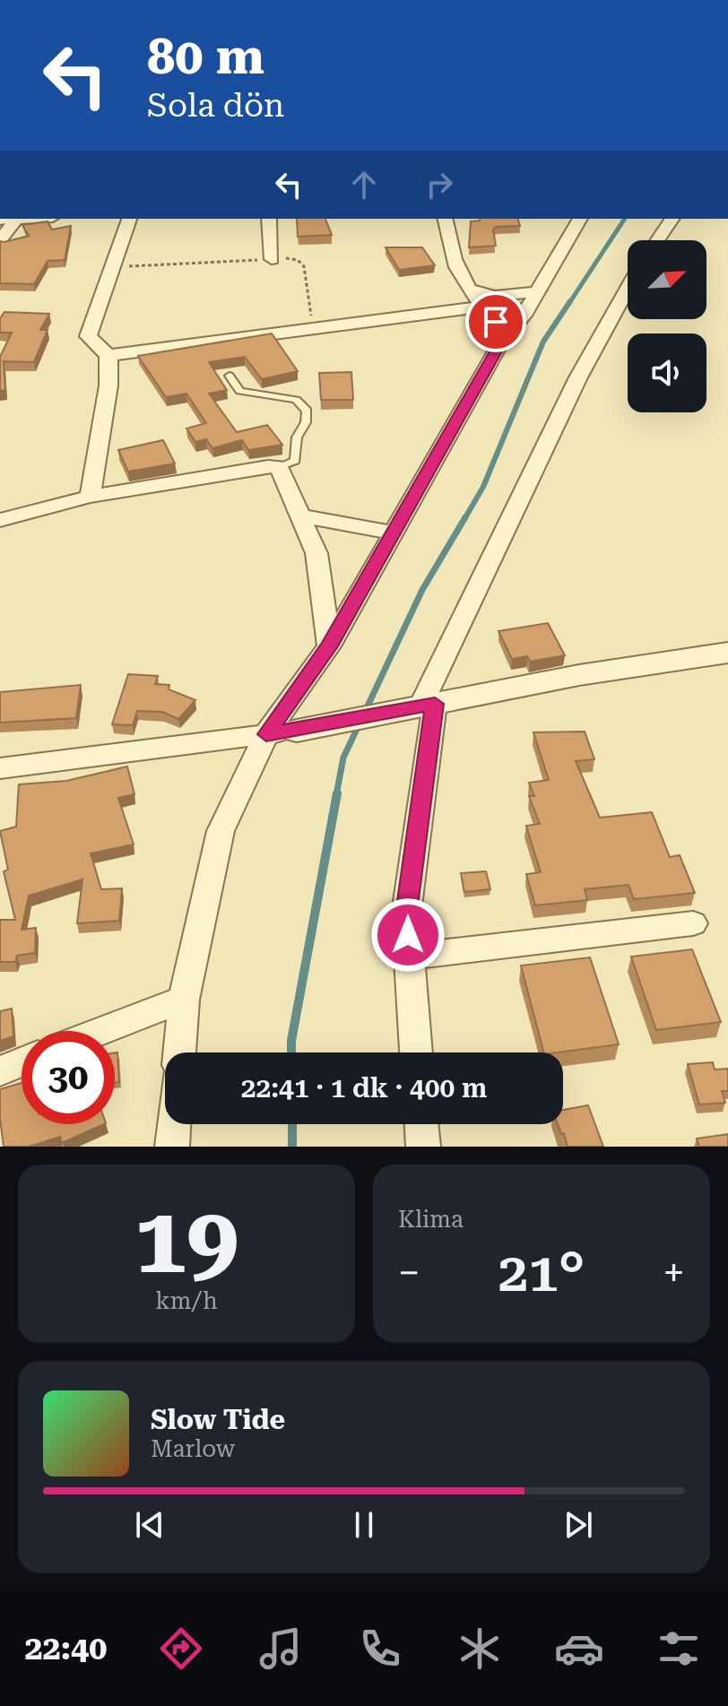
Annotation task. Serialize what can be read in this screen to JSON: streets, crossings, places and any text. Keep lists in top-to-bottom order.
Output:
{
  "north": "top right",
  "page": {
    "turn": ["80 m", "Sola dön"],
    "limit": "30",
    "trip": "22:41 · 1 dk · 400 m",
    "tile": [
      ["19", "km/h"],
      "Klima"
    ],
    "heat": ["−", "21°", "+"],
    "song": ["Slow Tide", "Marlow"],
    "tabs": "22:40"
  }
}
